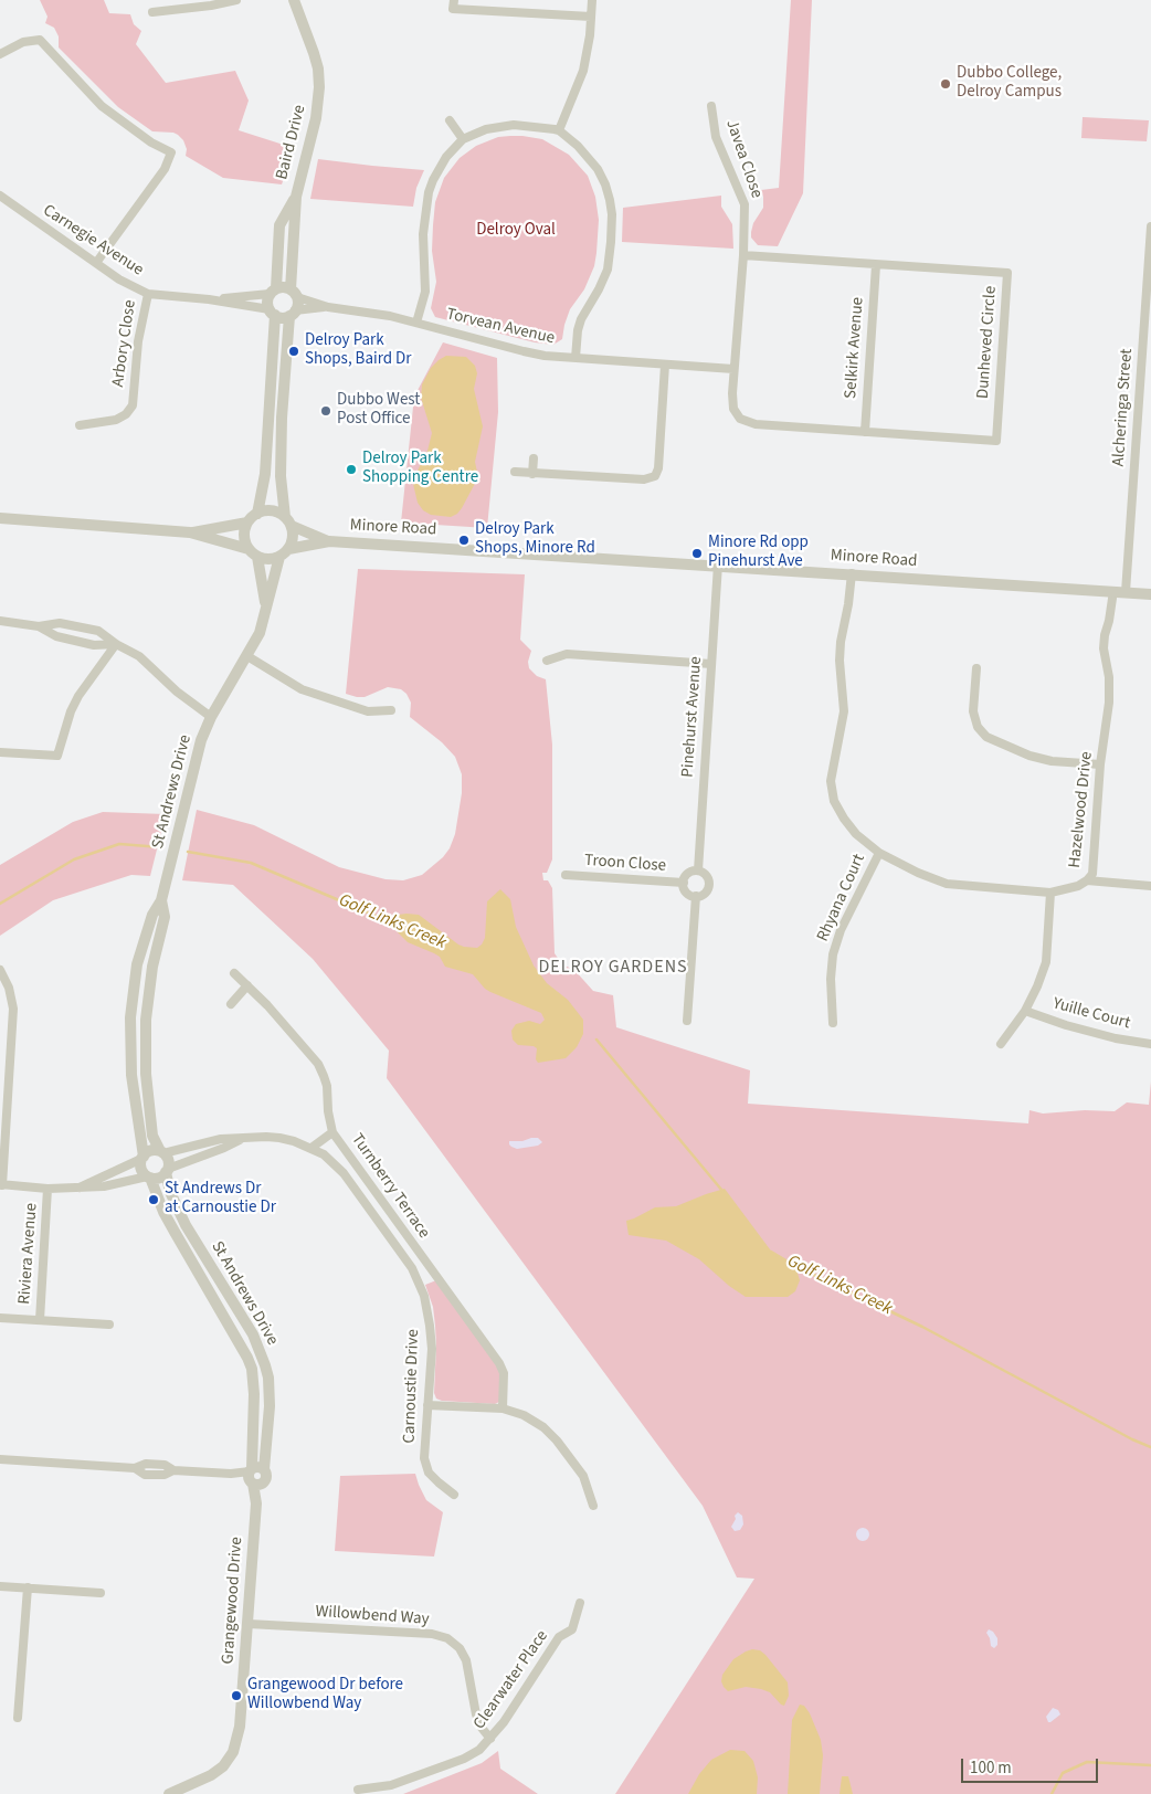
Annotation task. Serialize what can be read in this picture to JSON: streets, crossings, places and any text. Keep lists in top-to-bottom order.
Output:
{
  "streets": {
    "street": [
      "Baird Drive",
      "Javea Close",
      "Carnegie Avenue",
      "Torvean Avenue",
      "Dunheved Circle",
      "Arbory Close",
      "Selkirk Avenue",
      "Alcheringa Street",
      "Minore Road",
      "Pinehurst Avenue",
      "St Andrews Drive",
      "Hazelwood Drive",
      "Troon Close",
      "Rhyana Court",
      "Yuille Court",
      "Turnberry Terrace",
      "Riviera Avenue",
      "Carnoustie Drive",
      "Grangewood Drive",
      "Willowbend Way",
      "Clearwater Place"
    ]
  },
  "crossings": [
    ["Baird Drive", "Carnegie Avenue"],
    ["Baird Drive", "Torvean Avenue"],
    ["Javea Close", "Dunheved Circle"],
    ["Carnegie Avenue", "Torvean Avenue"],
    ["Carnegie Avenue", "Arbory Close"],
    ["Torvean Avenue", "Dunheved Circle"],
    ["Dunheved Circle", "Selkirk Avenue"],
    ["Alcheringa Street", "Minore Road"],
    ["Alcheringa Street", "Hazelwood Drive"],
    ["Minore Road", "Pinehurst Avenue"],
    ["Minore Road", "St Andrews Drive"],
    ["Minore Road", "Hazelwood Drive"],
    ["Pinehurst Avenue", "Troon Close"],
    ["St Andrews Drive", "Carnoustie Drive"],
    ["St Andrews Drive", "Grangewood Drive"],
    ["Hazelwood Drive", "Rhyana Court"],
    ["Grangewood Drive", "Willowbend Way"],
    ["Willowbend Way", "Clearwater Place"]
  ],
  "districts": ["DELROY GARDENS"],
  "water": ["Golf Links Creek"],
  "parks": ["Delroy Oval"],
  "places": [
    "Dubbo College, Delroy Campus",
    "Delroy Park Shops, Baird Dr",
    "Dubbo West Post Office",
    "Delroy Park Shopping Centre",
    "Delroy Park Shops, Minore Rd",
    "Minore Rd opp Pinehurst Ave",
    "St Andrews Dr at Carnoustie Dr",
    "Grangewood Dr before Willowbend Way"
  ],
  "scale_bar": "100 m"
}
